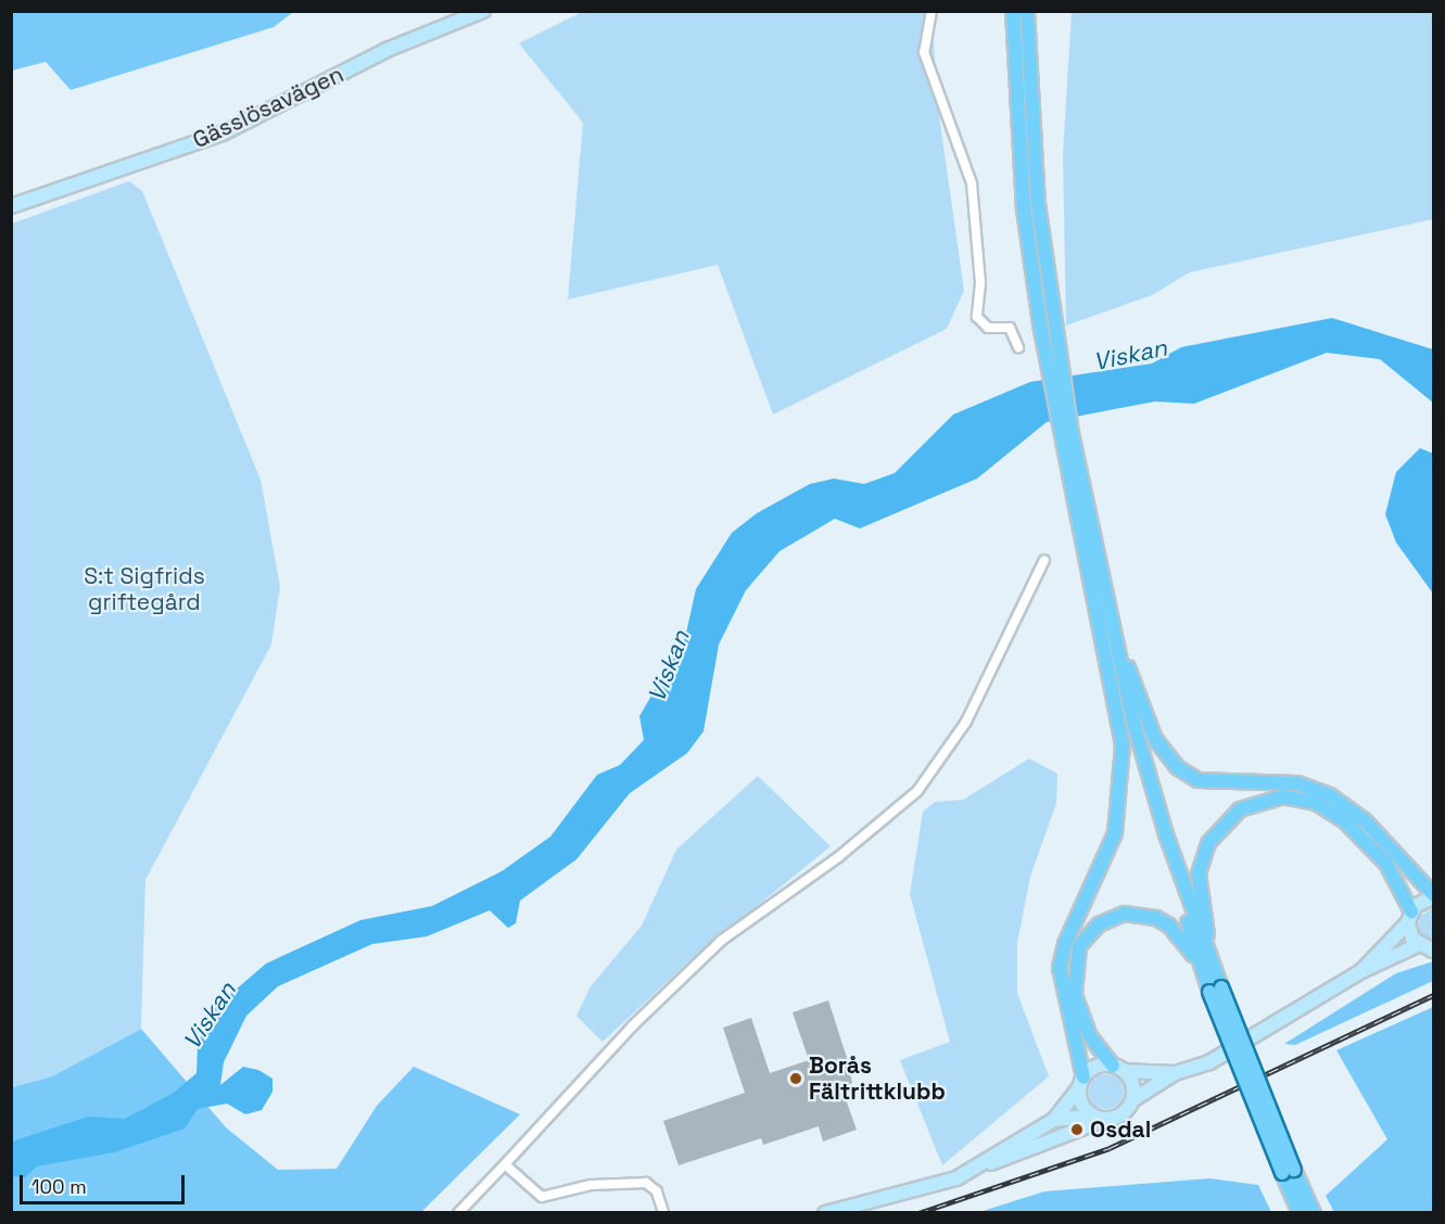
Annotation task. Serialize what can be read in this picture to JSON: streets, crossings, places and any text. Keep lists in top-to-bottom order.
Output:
{
  "streets": {
    "main road": ["Gässlösavägen"]
  },
  "water": ["Viskan"],
  "parks": ["S:t Sigfrids griftegård"],
  "places": ["Borås Fältrittklubb", "Osdal"],
  "scale_bar": "100 m"
}
